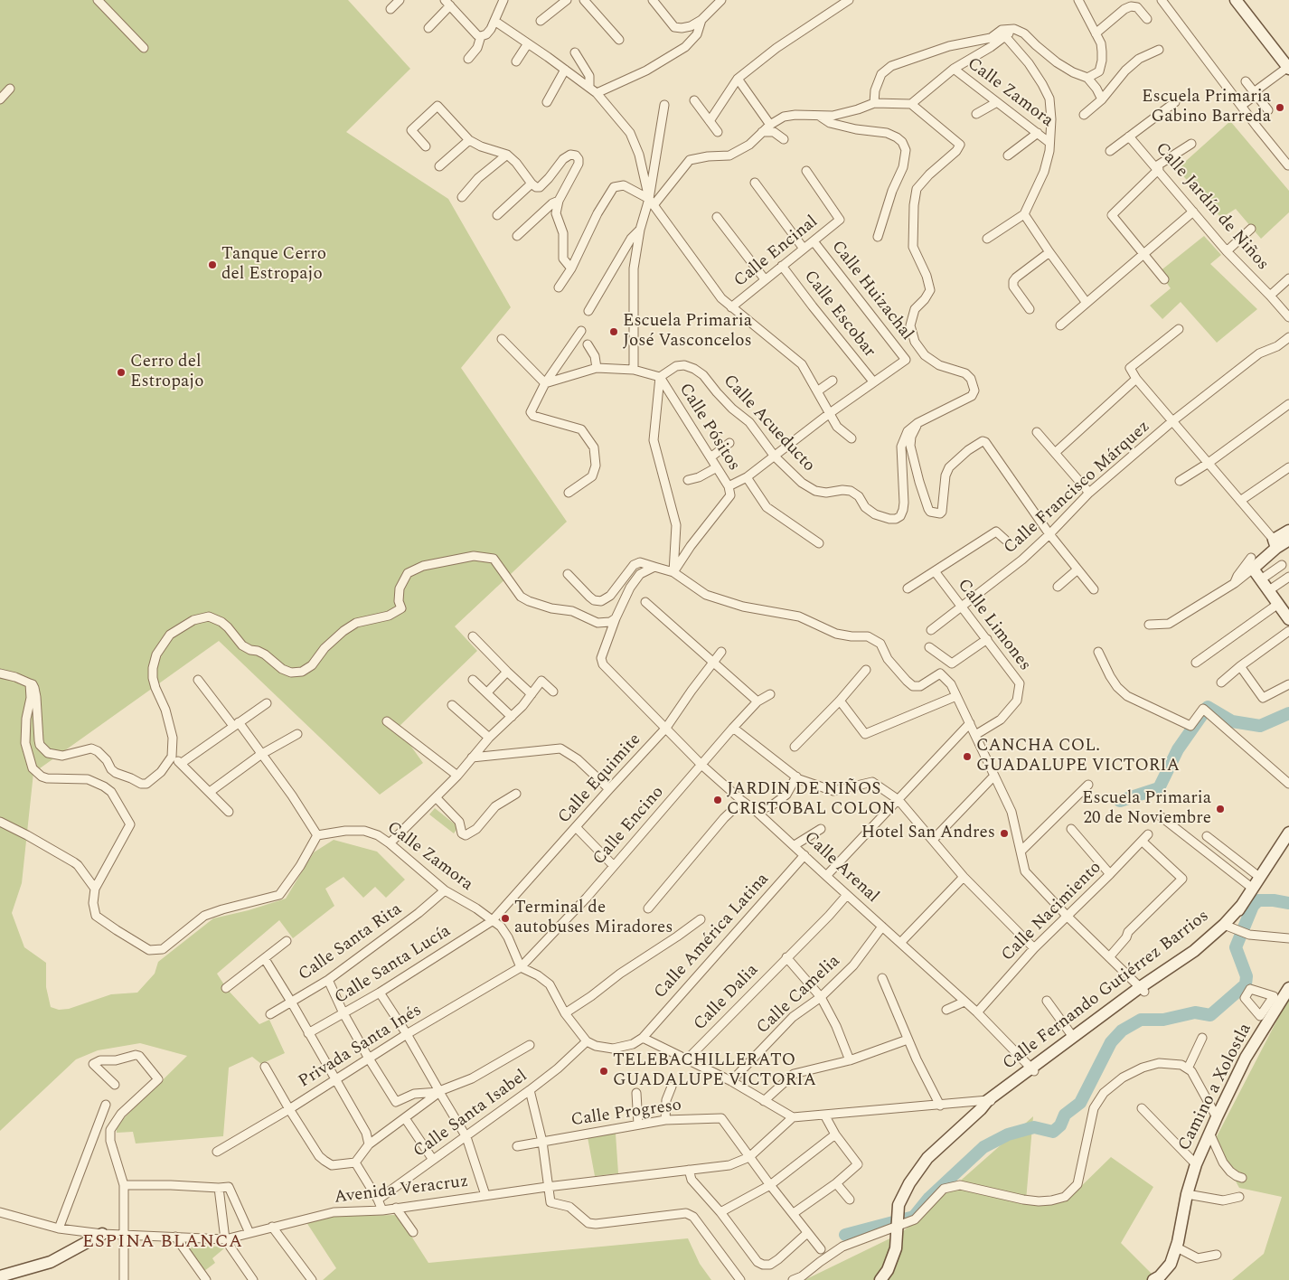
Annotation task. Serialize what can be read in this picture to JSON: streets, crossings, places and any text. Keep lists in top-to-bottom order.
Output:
{
  "streets": {
    "main road": ["Calle Fernando Gutiérrez Barrios", "Camino a Xolostla"],
    "street": [
      "Calle Zamora",
      "Calle Jardín de Niños",
      "Calle Encinal",
      "Calle Huizachal",
      "Calle Escobar",
      "Calle Acueducto",
      "Calle Pósitos",
      "Calle Francisco Márquez",
      "Calle Limones",
      "Calle Equimite",
      "Calle Encino",
      "Calle Arenal",
      "Calle Nacimiento",
      "Calle América Latina",
      "Calle Santa Rita",
      "Calle Santa Lucía",
      "Calle Camelia",
      "Calle Dalia",
      "Privada Santa Inés",
      "Calle Progreso",
      "Calle Santa Isabel",
      "Avenida Veracruz"
    ]
  },
  "crossings": [
    ["Calle Zamora", "Calle Equimite"],
    ["Calle Zamora", "Calle Encino"],
    ["Calle Zamora", "Calle Santa Rita"],
    ["Calle Zamora", "Calle Santa Lucía"],
    ["Calle Zamora", "Privada Santa Inés"],
    ["Calle Encinal", "Calle Huizachal"],
    ["Calle Encinal", "Calle Escobar"],
    ["Calle Huizachal", "Calle Escobar"],
    ["Calle Acueducto", "Calle Pósitos"],
    ["Calle Francisco Márquez", "Calle Limones"],
    ["Calle Equimite", "Calle Arenal"],
    ["Calle Equimite", "Calle Santa Lucía"],
    ["Calle Encino", "Calle Arenal"],
    ["Calle Encino", "Privada Santa Inés"],
    ["Calle Arenal", "Calle Nacimiento"],
    ["Calle Arenal", "Calle América Latina"],
    ["Calle Arenal", "Calle Fernando Gutiérrez Barrios"],
    ["Calle Arenal", "Calle Camelia"],
    ["Calle Arenal", "Calle Dalia"],
    ["Calle Progreso", "Avenida Veracruz"]
  ],
  "districts": ["ESPINA BLANCA"],
  "places": [
    "Escuela Primaria Gabino Barreda",
    "Tanque Cerro del Estropajo",
    "Escuela Primaria José Vasconcelos",
    "Cerro del Estropajo",
    "CANCHA COL. GUADALUPE VICTORIA",
    "JARDIN DE NIÑOS CRISTOBAL COLON",
    "Escuela Primaria 20 de Noviembre",
    "Hotel San Andres",
    "Terminal de autobuses Miradores",
    "TELEBACHILLERATO GUADALUPE VICTORIA"
  ]
}
